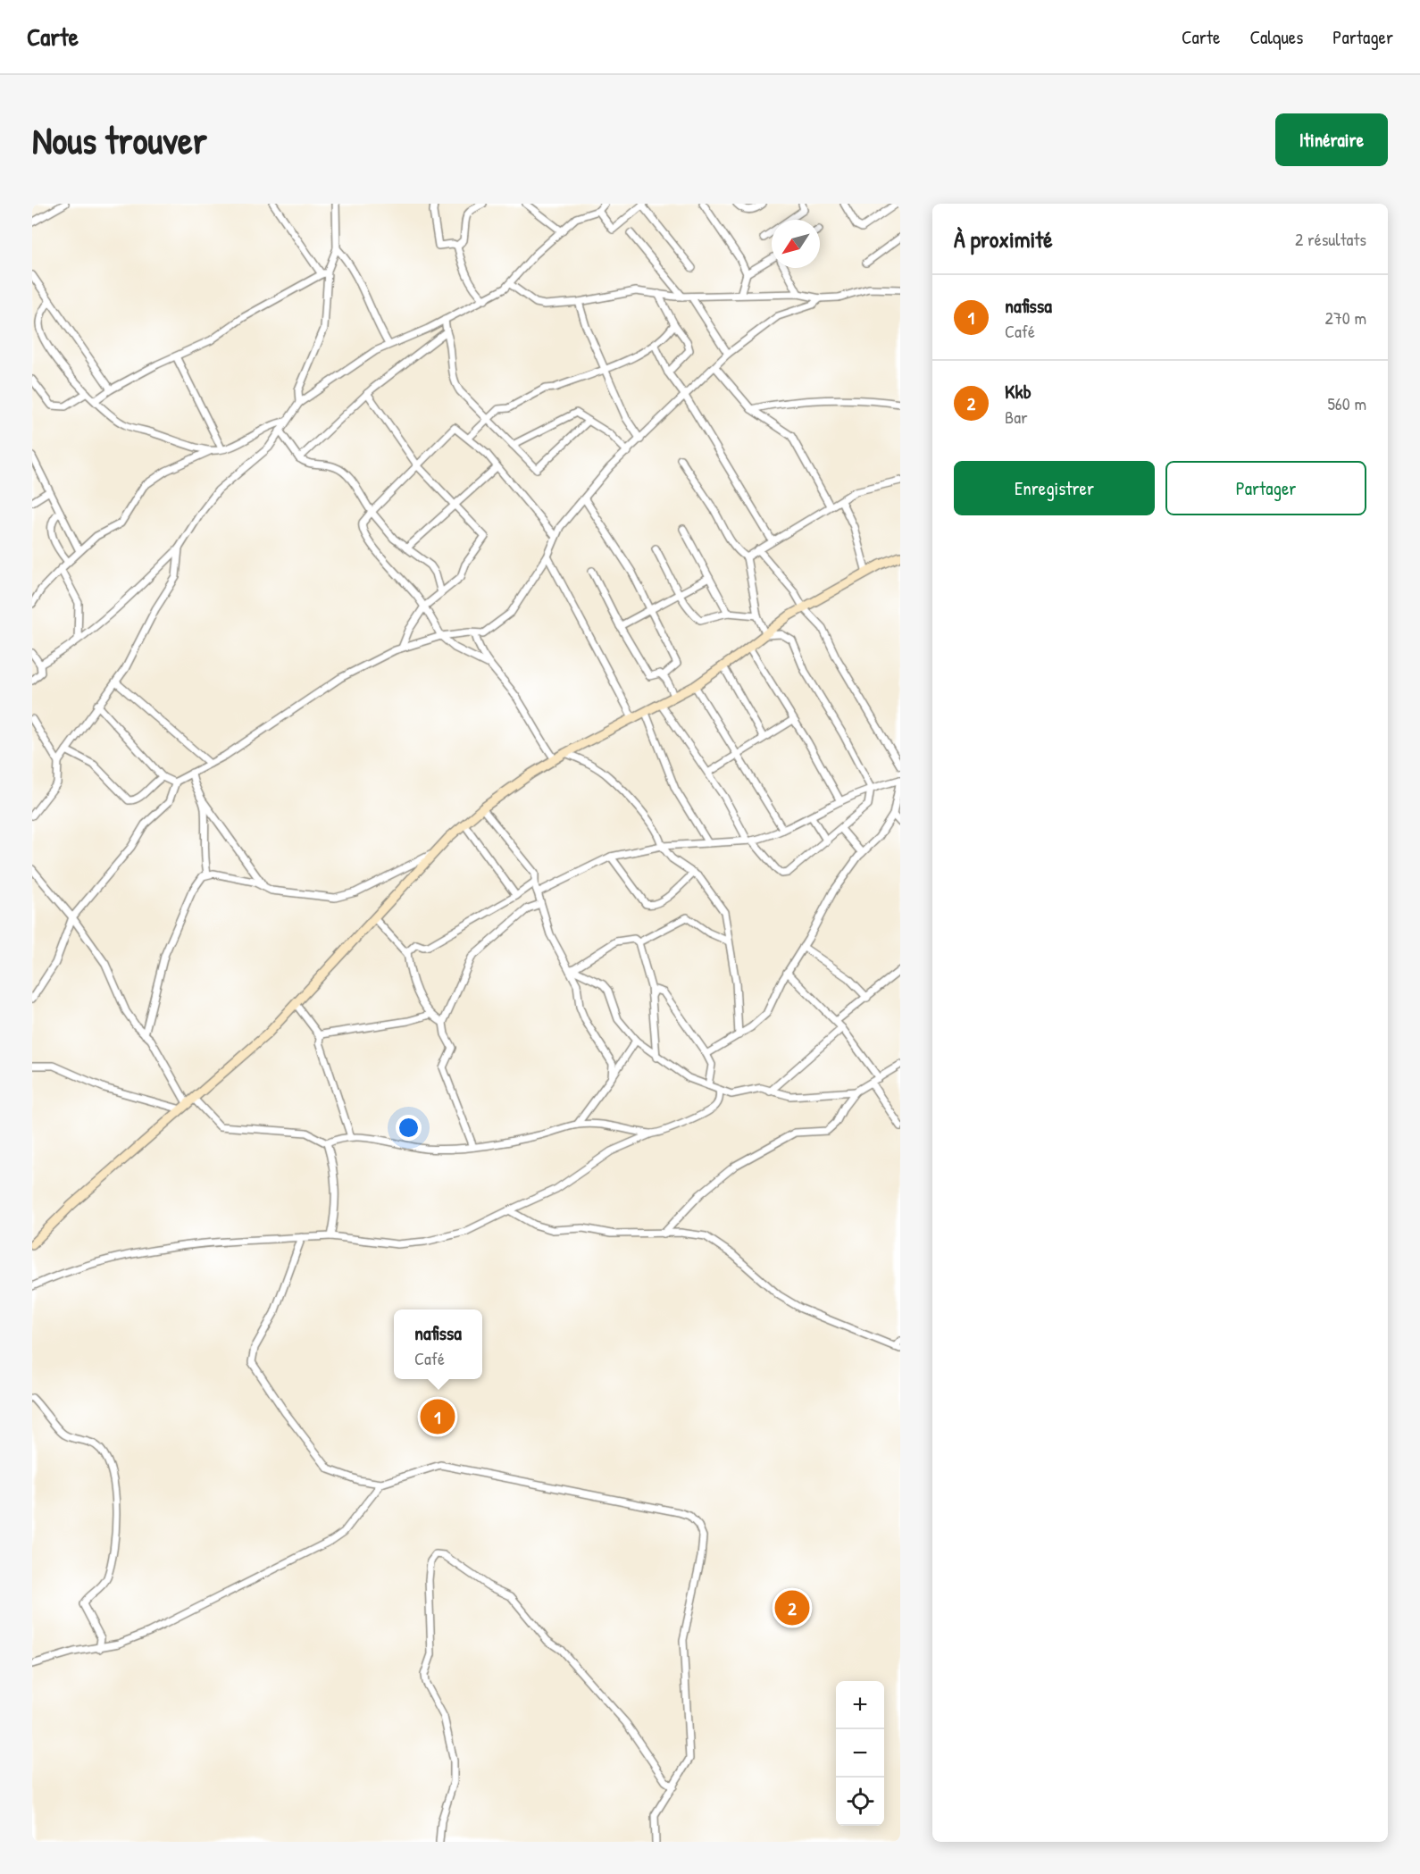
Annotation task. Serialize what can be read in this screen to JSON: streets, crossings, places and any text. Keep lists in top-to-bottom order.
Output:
{
  "north": "bottom left",
  "page": {
    "header": "Carte",
    "nav": ["Carte", "Calques", "Partager"],
    "buttons": [
      "Itinéraire",
      ["Enregistrer", "Partager"]
    ],
    "title": "Nous trouver",
    "heading": ["À proximité", "2 résultats"],
    "list": [
      {
        "mark": "1",
        "name": "nafissa",
        "note": "Café",
        "value": "270 m"
      },
      {
        "mark": "2",
        "name": "Kkb",
        "note": "Bar",
        "value": "560 m"
      }
    ],
    "popup": ["nafissa", "Café"],
    "pins": ["1", "2"],
    "map_buttons": ["+", "−"]
  }
}
